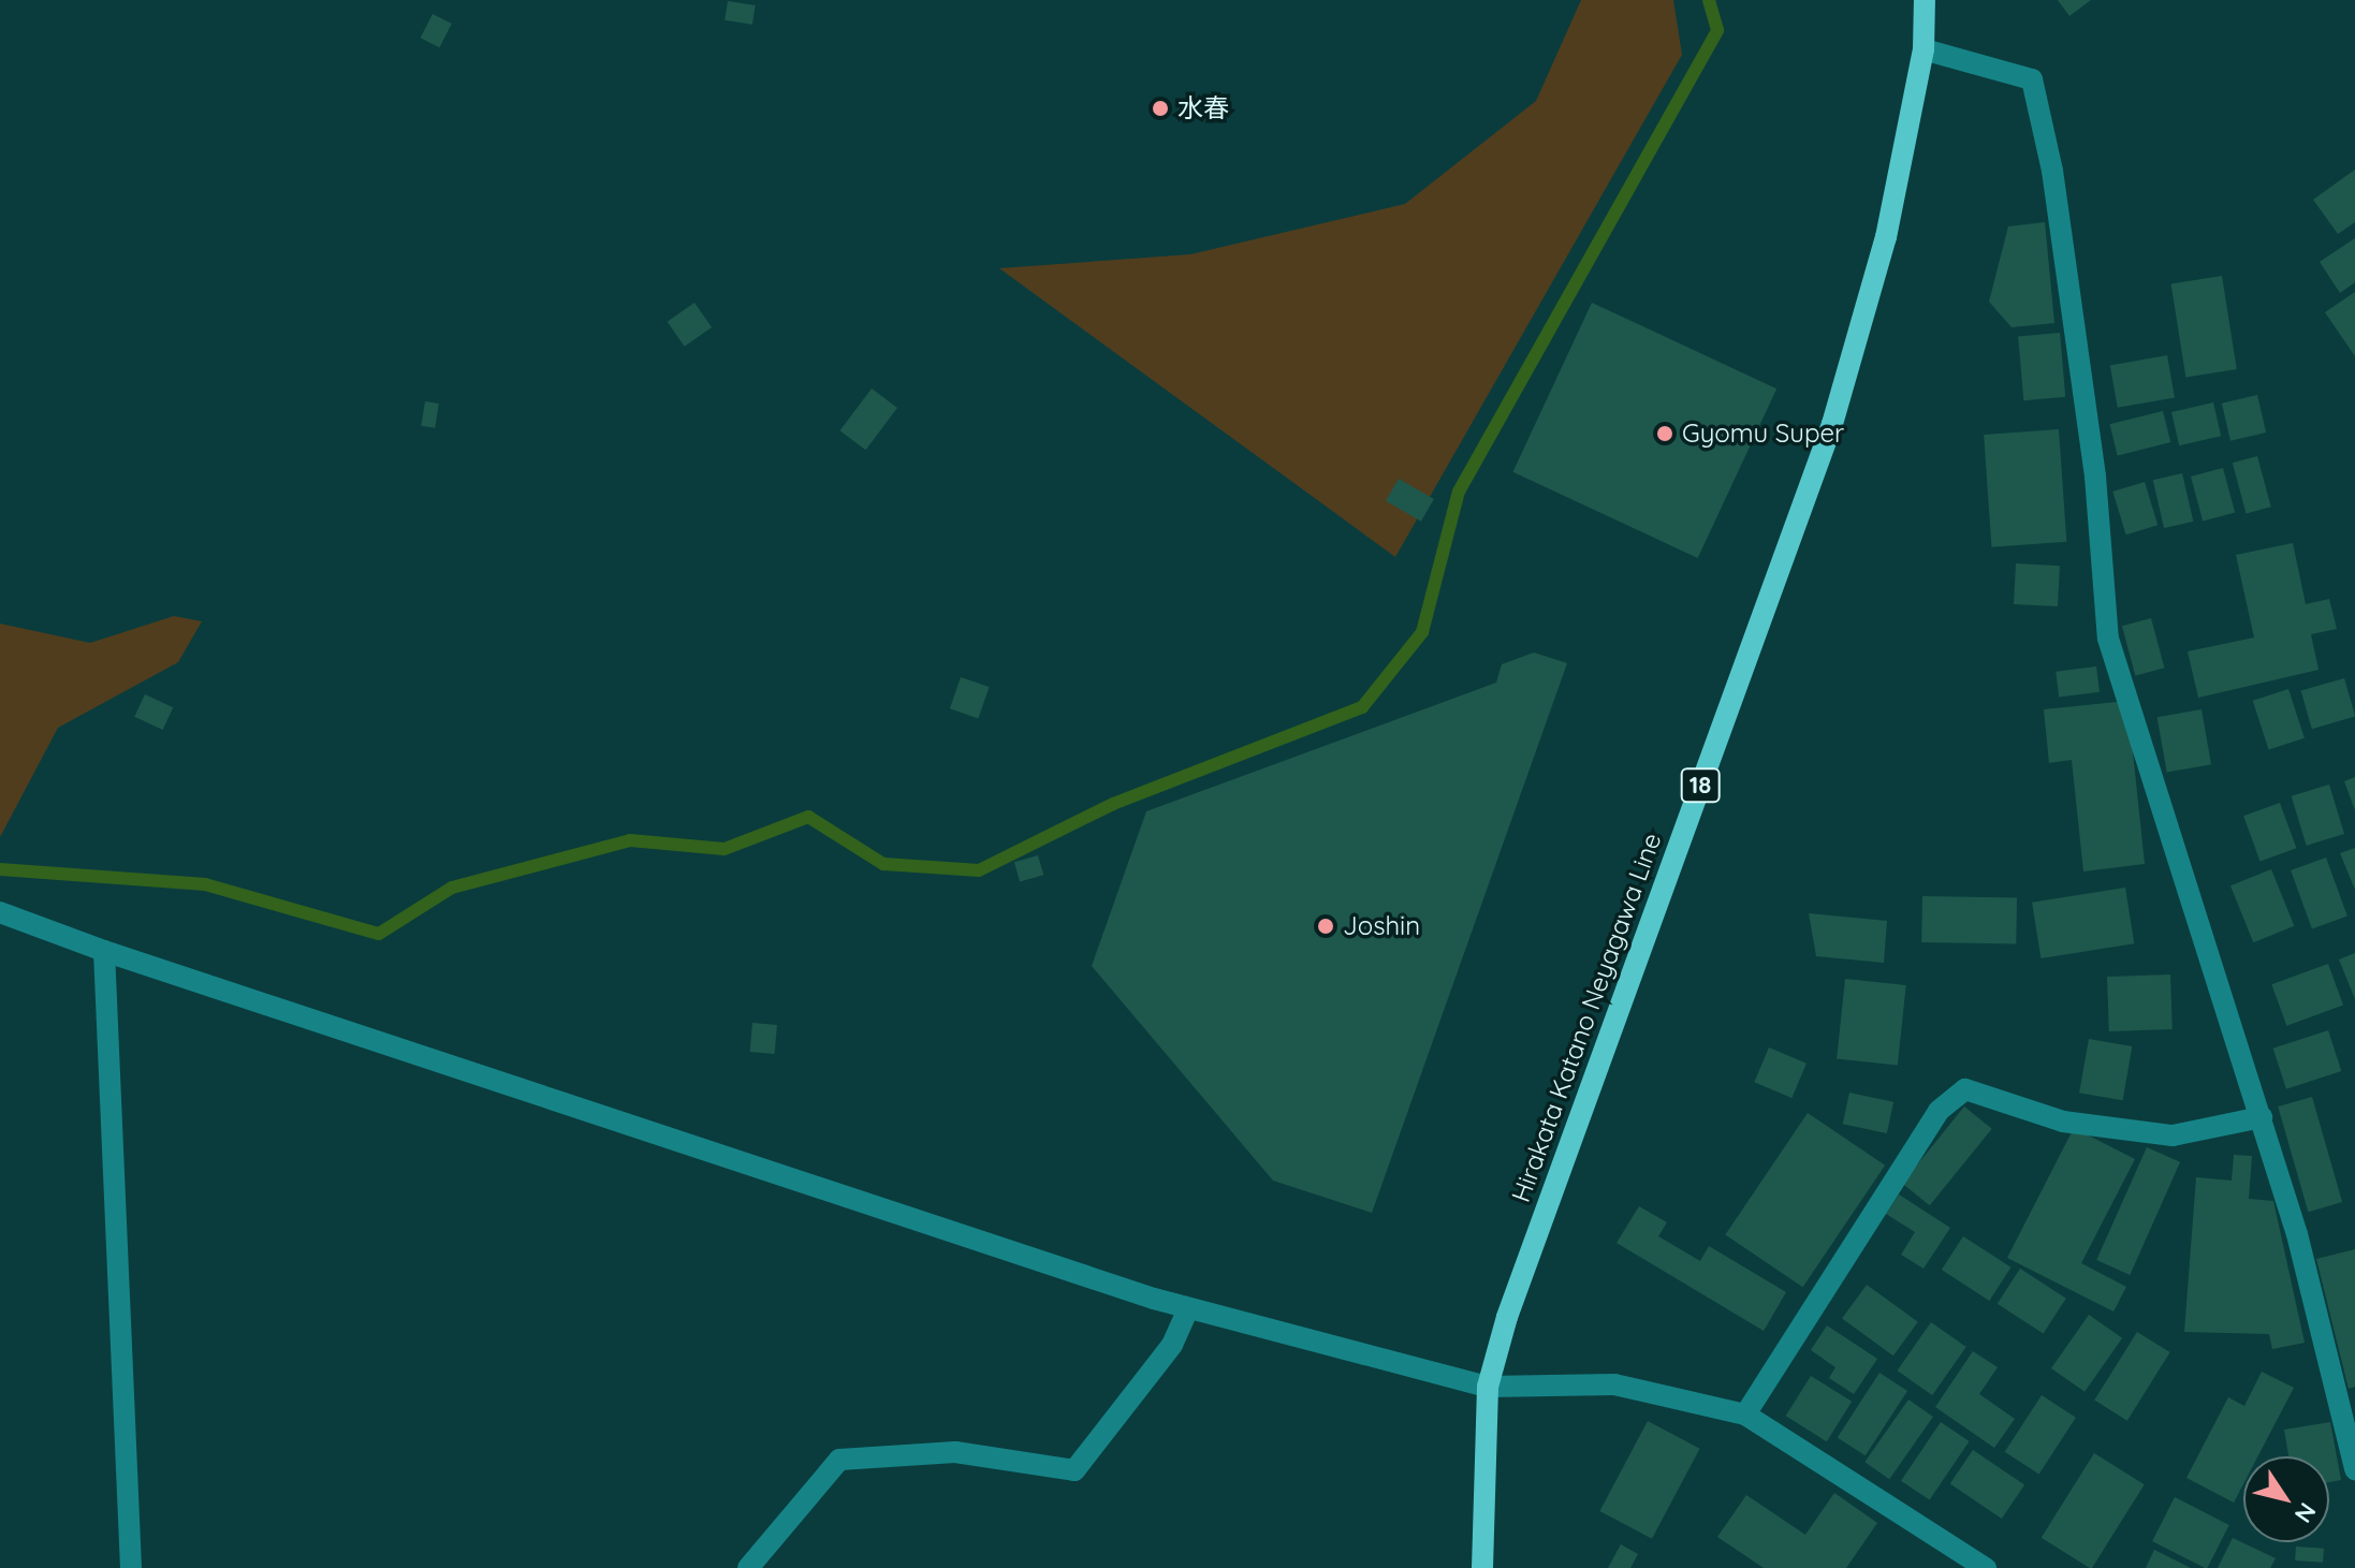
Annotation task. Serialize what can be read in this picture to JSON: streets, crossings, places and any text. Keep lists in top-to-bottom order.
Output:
{
  "streets": {
    "main road": ["18", "Hirakata Katano Neyagawa Line"]
  },
  "places": ["水春", "Gyomu Super", "Joshin"],
  "north": "bottom right"
}
